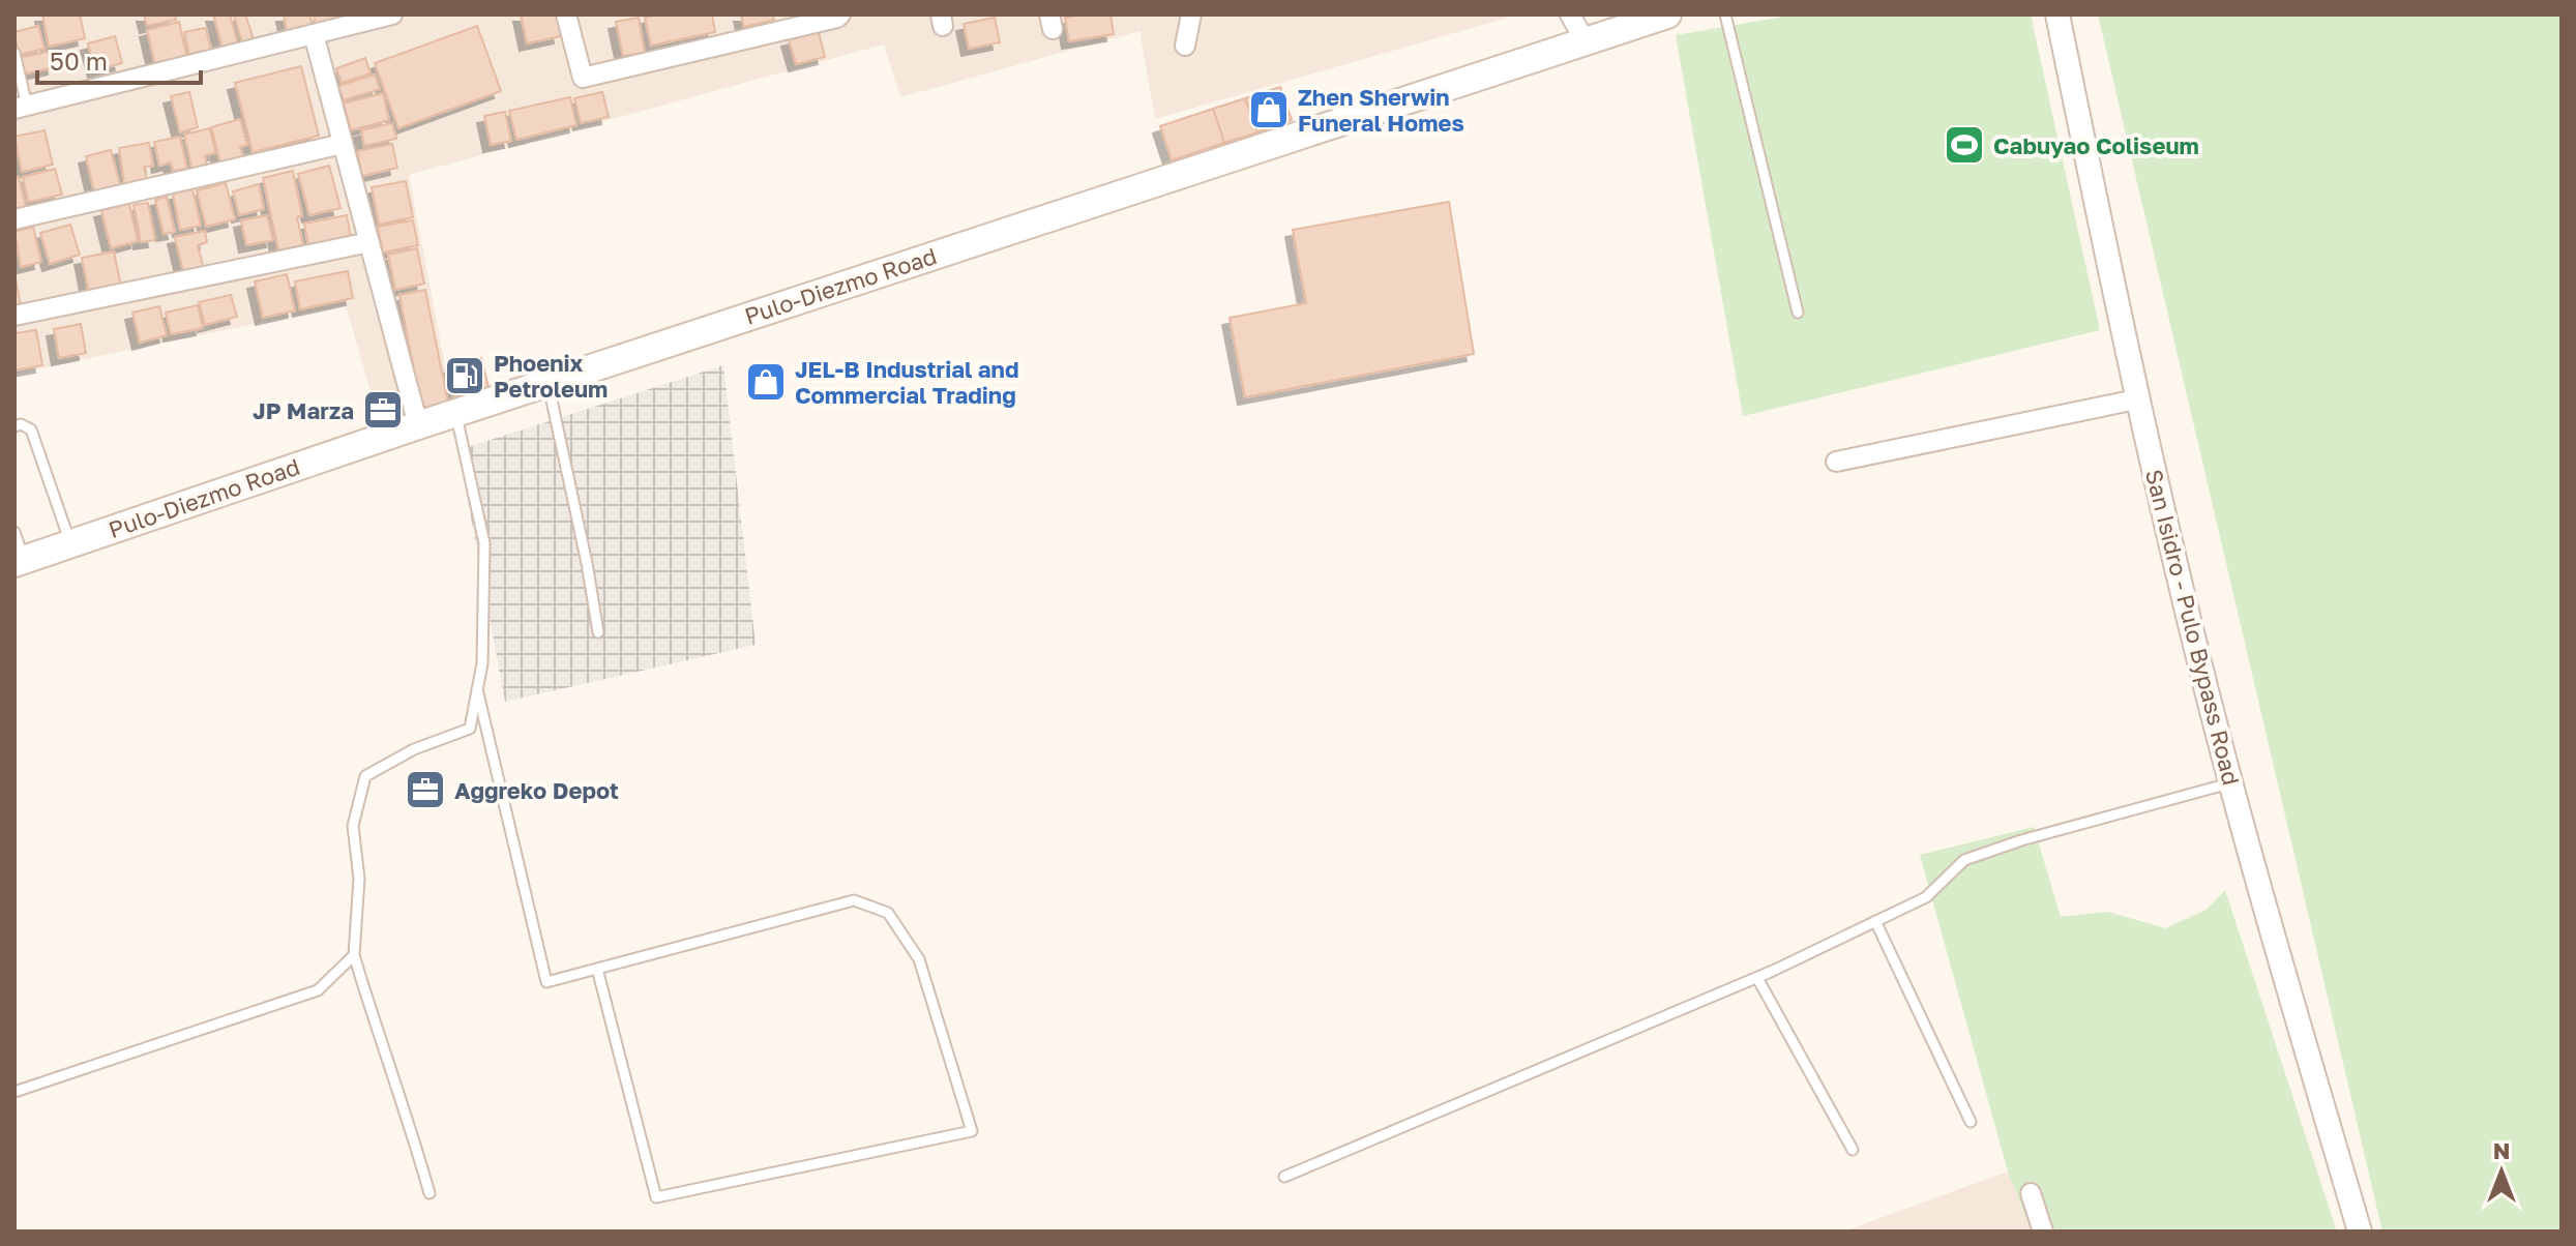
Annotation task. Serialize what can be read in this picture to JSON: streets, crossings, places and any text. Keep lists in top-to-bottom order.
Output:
{
  "streets": {
    "main road": ["Pulo-Diezmo Road"],
    "street": ["San Isidro - Pulo Bypass Road"]
  },
  "places": {
    "shop": ["Zhen Sherwin Funeral Homes", "JEL-B Industrial and Commercial Trading"],
    "sports": ["Cabuyao Coliseum"],
    "fuel station": ["Phoenix Petroleum"],
    "office": ["JP Marza", "Aggreko Depot"]
  },
  "scale_bar": "50 m",
  "north": "top"
}
